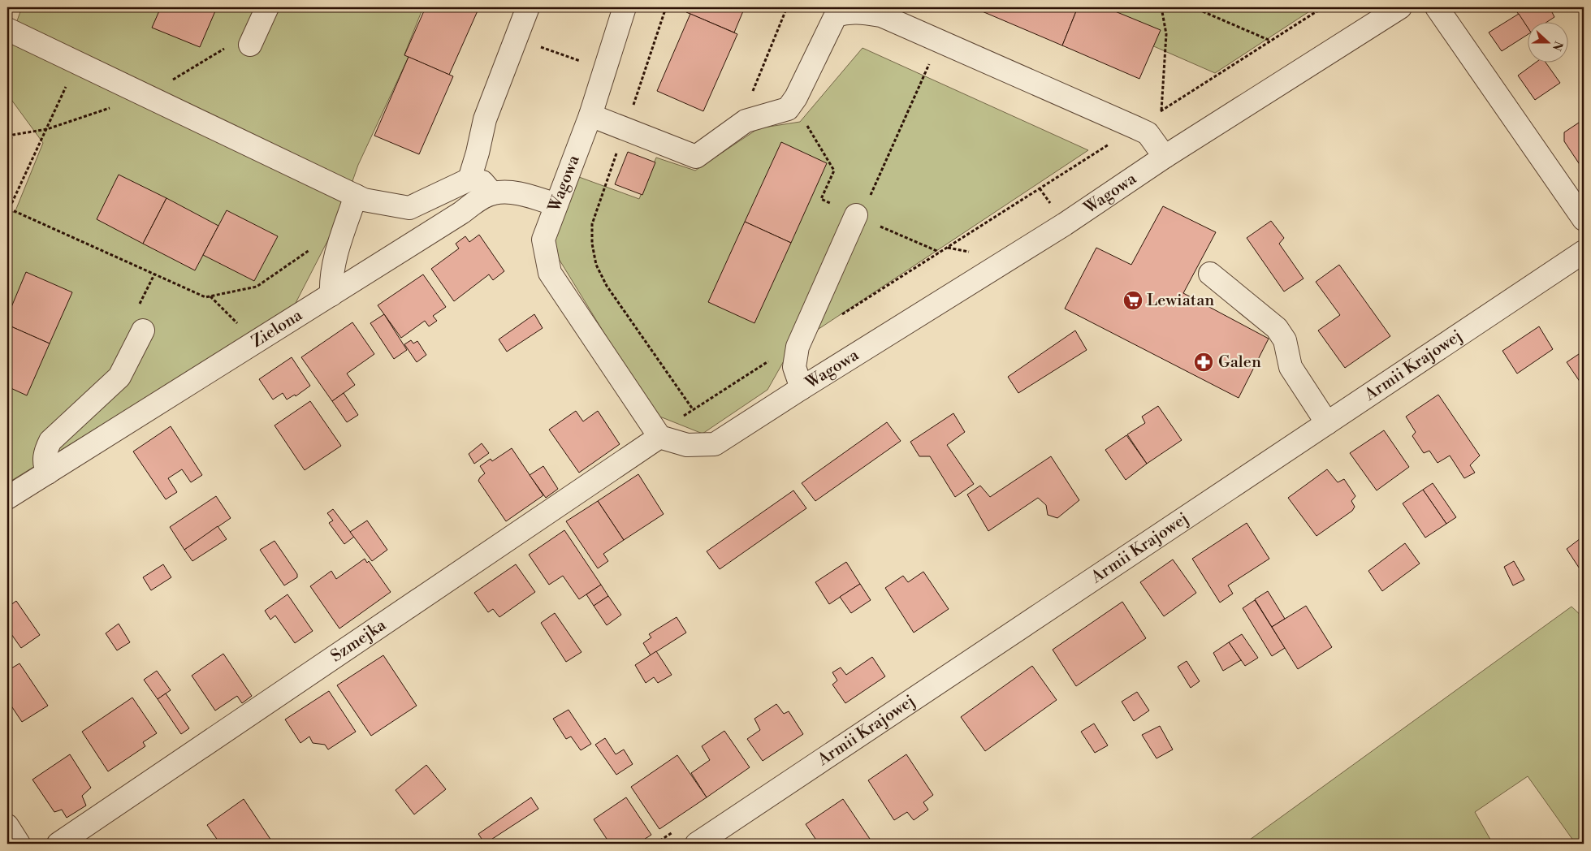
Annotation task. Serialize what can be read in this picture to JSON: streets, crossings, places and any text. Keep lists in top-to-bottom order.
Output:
{
  "streets": {
    "street": [
      "Wagowa",
      "Zielona",
      "Armii Krajowej",
      "Szmejka"
    ]
  },
  "crossings": [
    ["Wagowa", "Szmejka"]
  ],
  "places": {
    "supermarket": ["Lewiatan"],
    "pharmacy": ["Galen"]
  },
  "north": "right"
}
